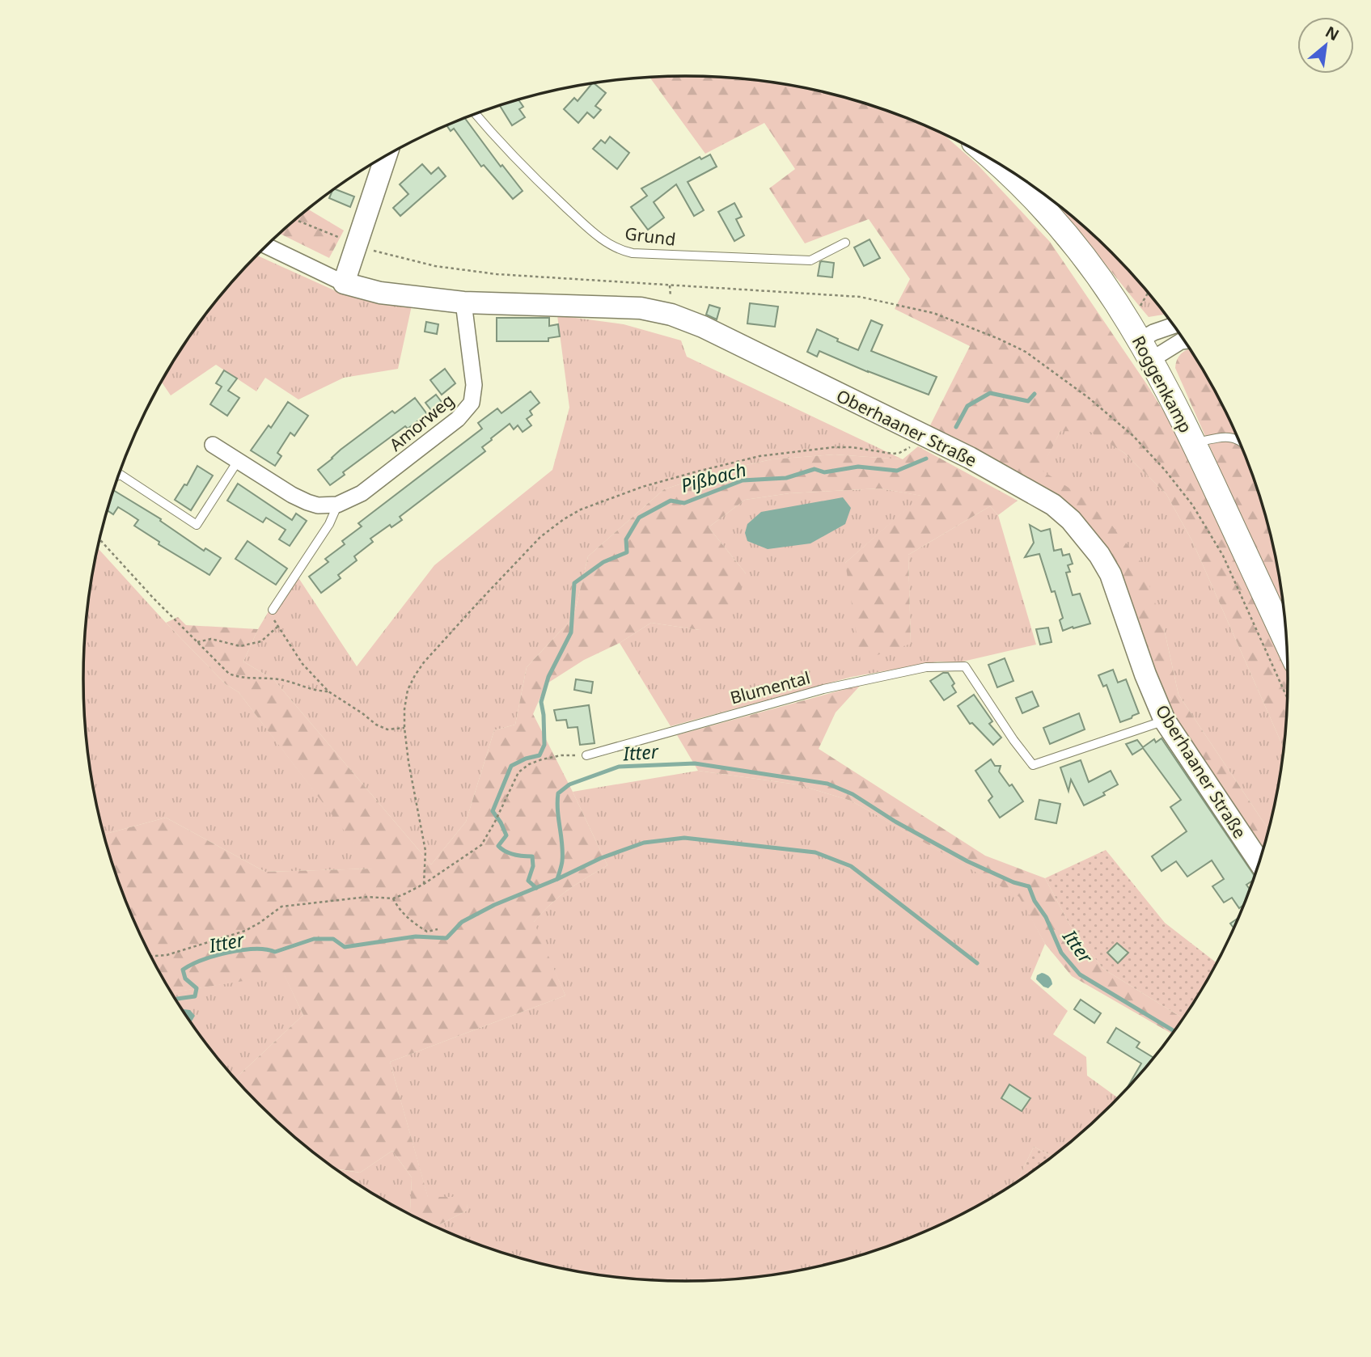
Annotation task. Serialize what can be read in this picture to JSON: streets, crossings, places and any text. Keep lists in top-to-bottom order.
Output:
{
  "streets": {
    "main road": ["Roggenkamp"],
    "street": ["Amorweg", "Oberhaaner Straße"],
    "lane": ["Grund", "Blumental"]
  },
  "crossings": [
    ["Amorweg", "Oberhaaner Straße"],
    ["Oberhaaner Straße", "Blumental"]
  ],
  "water": ["Pißbach", "Itter"],
  "north": "top right"
}
